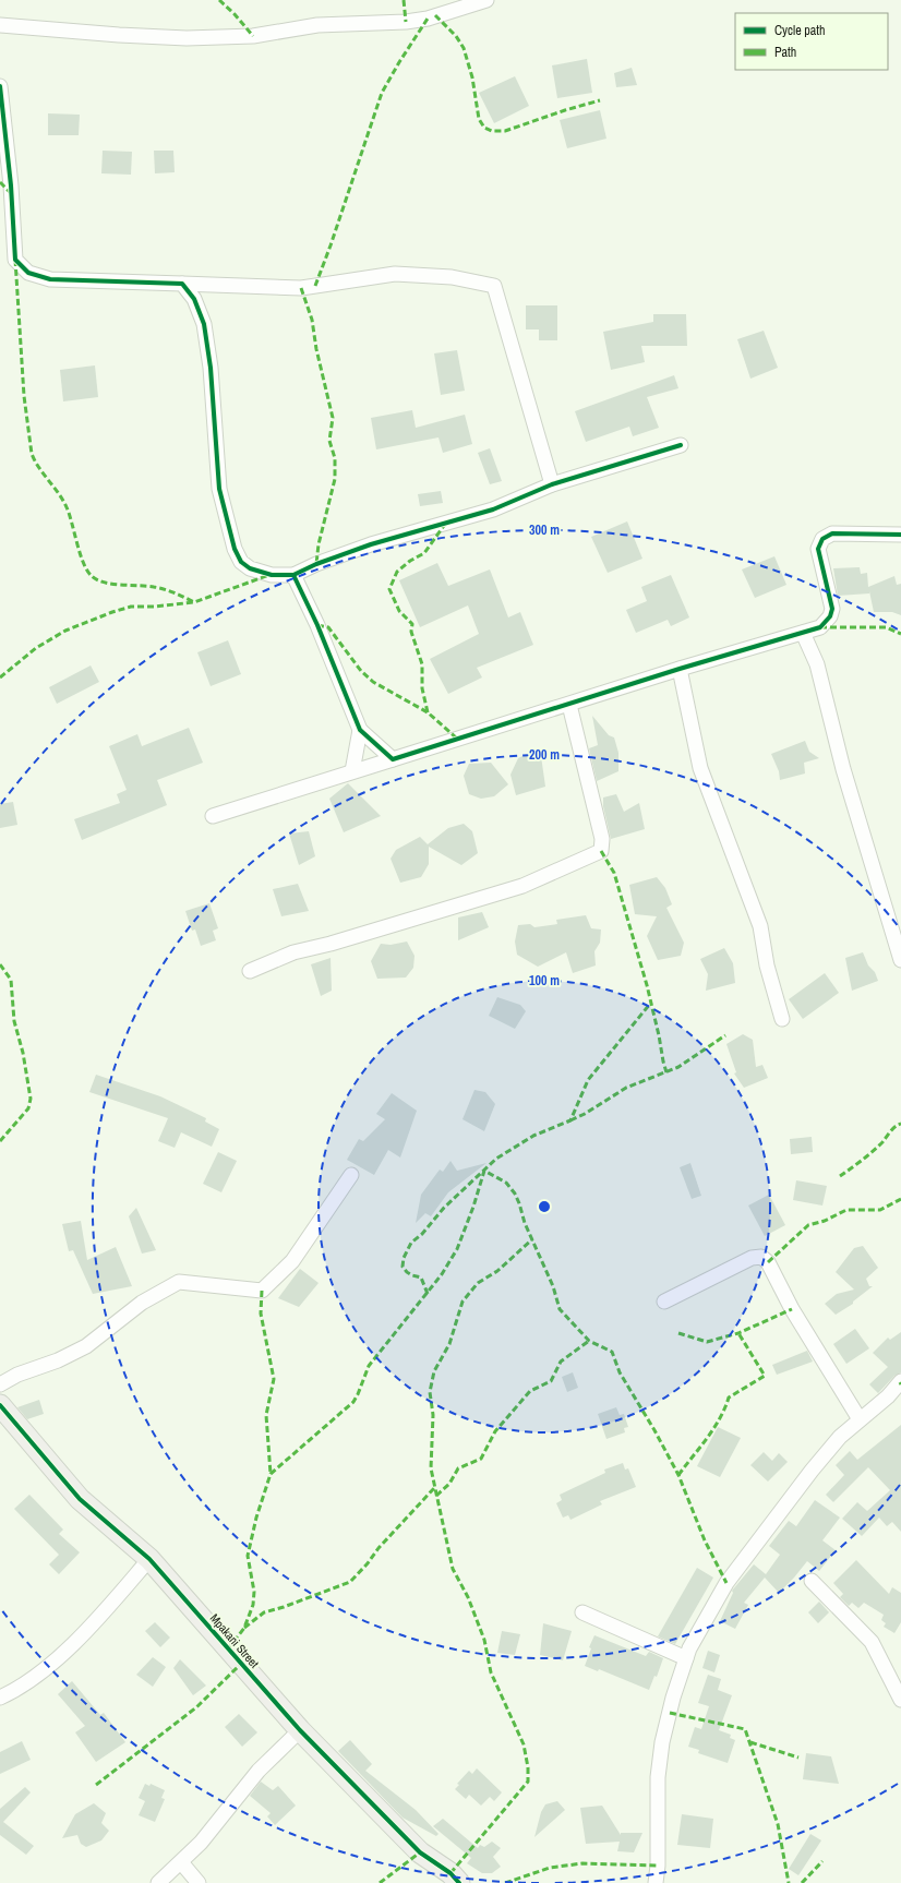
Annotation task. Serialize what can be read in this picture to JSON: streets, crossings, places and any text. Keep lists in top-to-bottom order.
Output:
{
  "streets": {
    "street": ["Mpakani Street"]
  },
  "legend": ["Cycle path", "Path"],
  "rings": ["300 m", "200 m", "100 m"]
}
